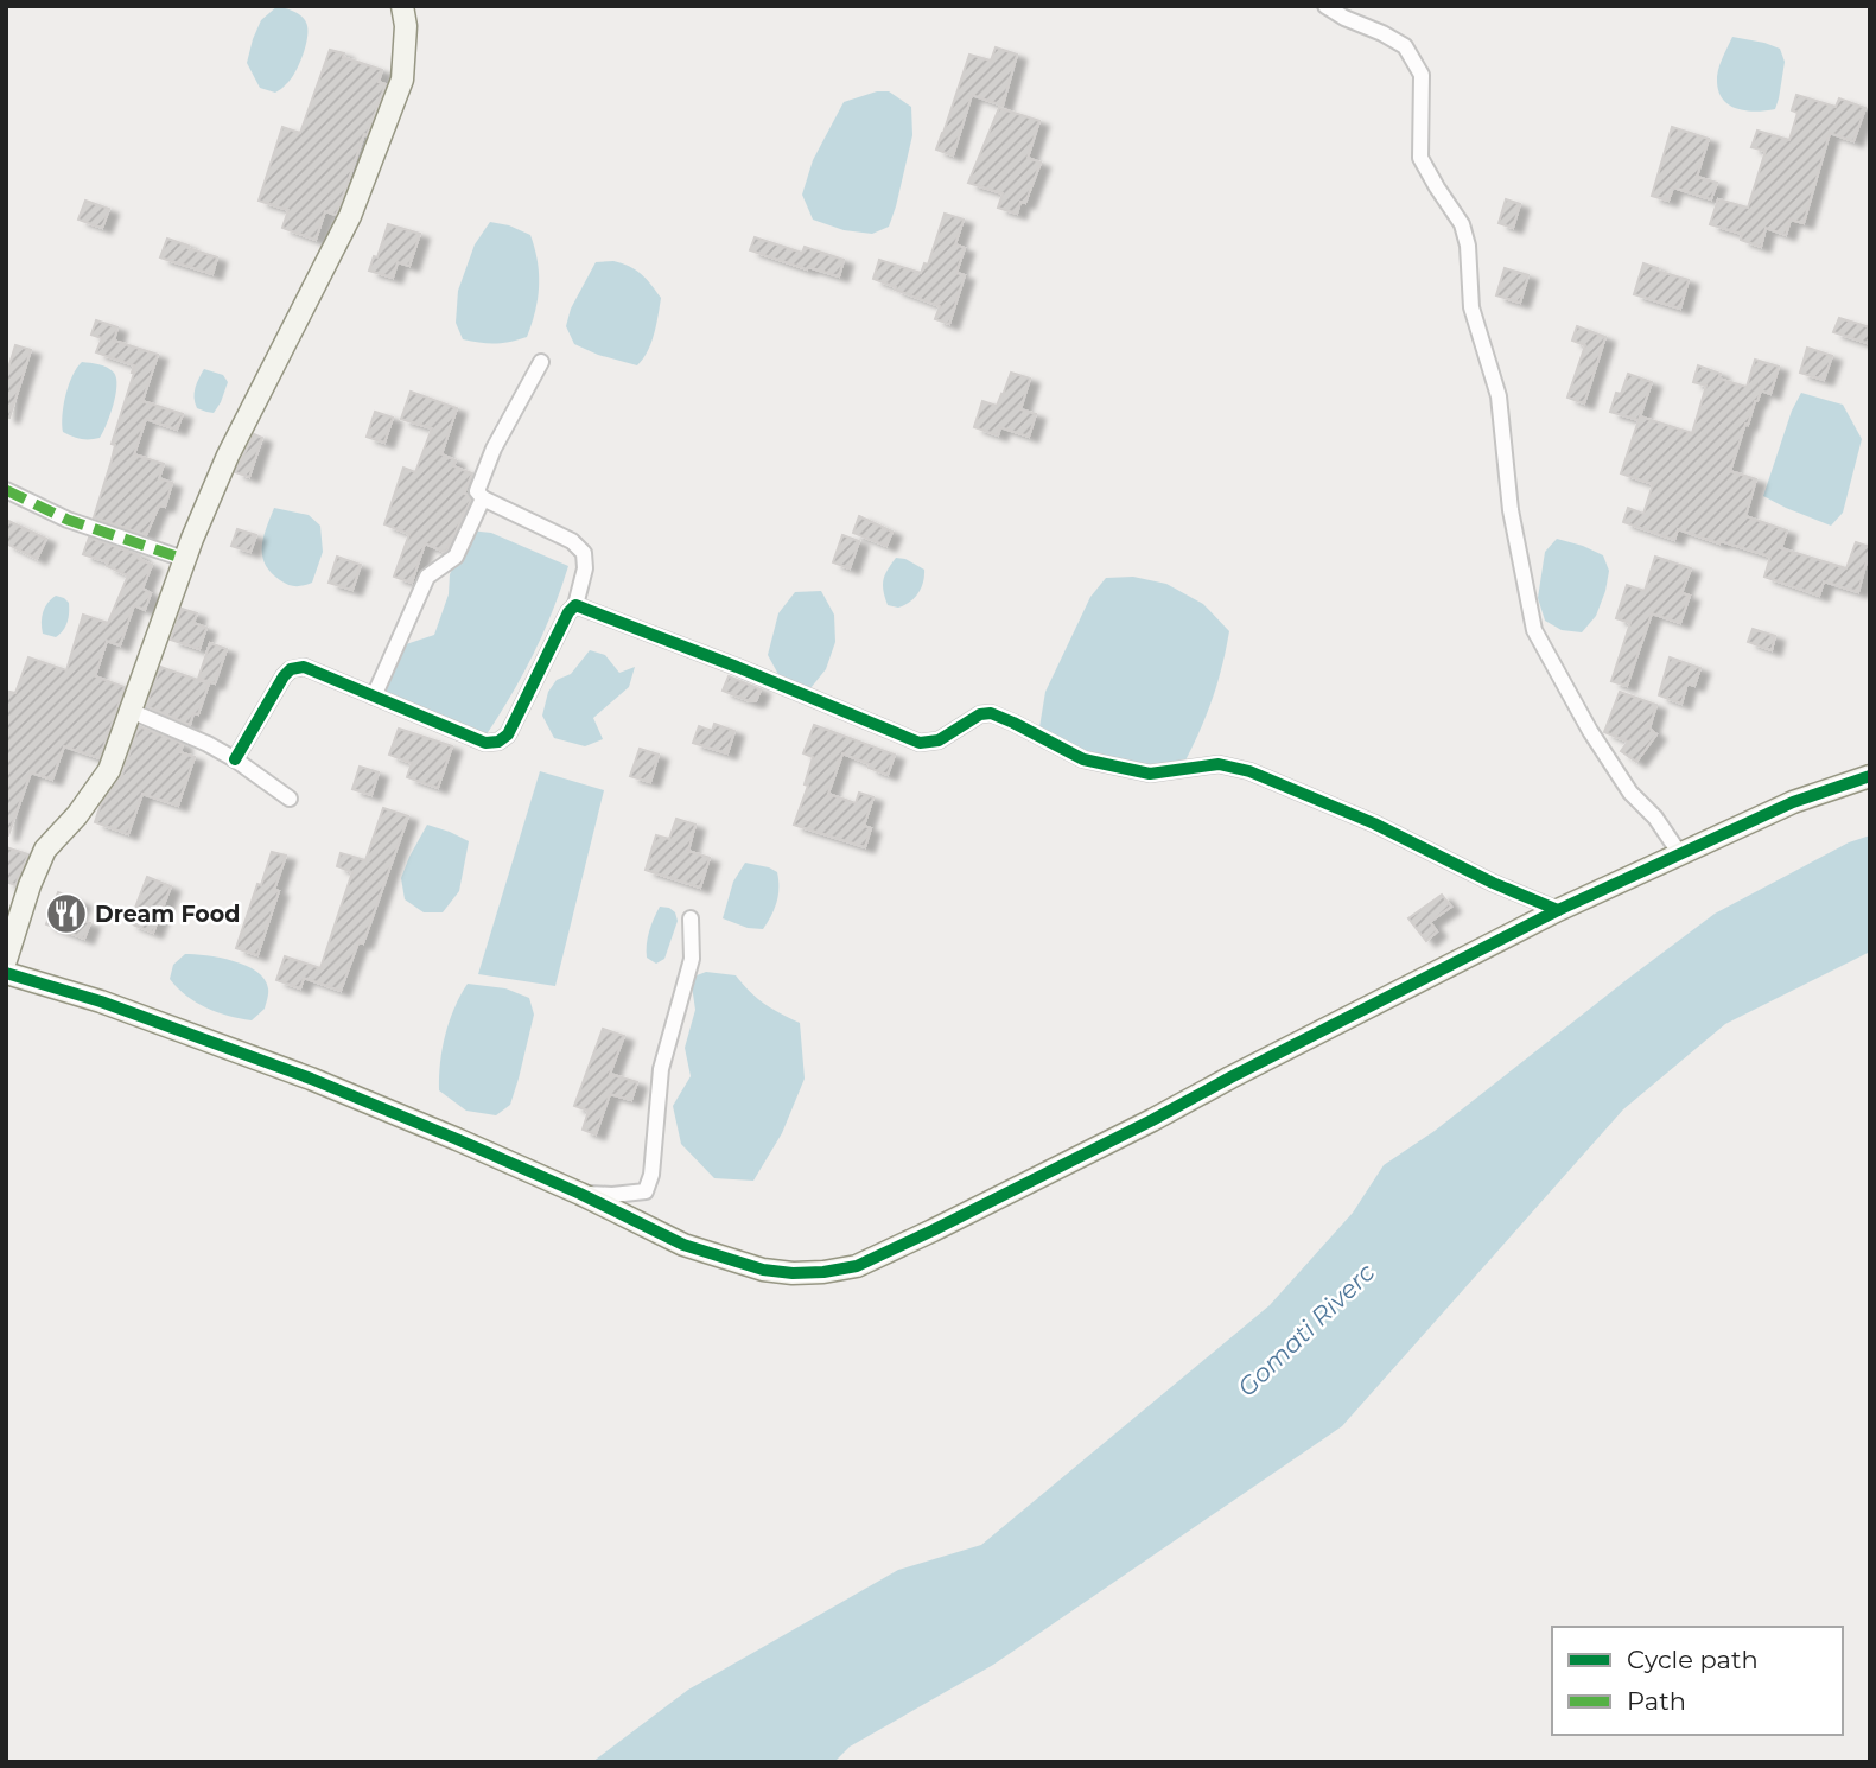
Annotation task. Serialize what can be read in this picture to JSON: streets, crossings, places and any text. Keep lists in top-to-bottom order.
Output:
{
  "water": ["Gomati Riverc"],
  "places": {
    "restaurant": ["Dream Food"]
  },
  "legend": ["Cycle path", "Path"]
}
